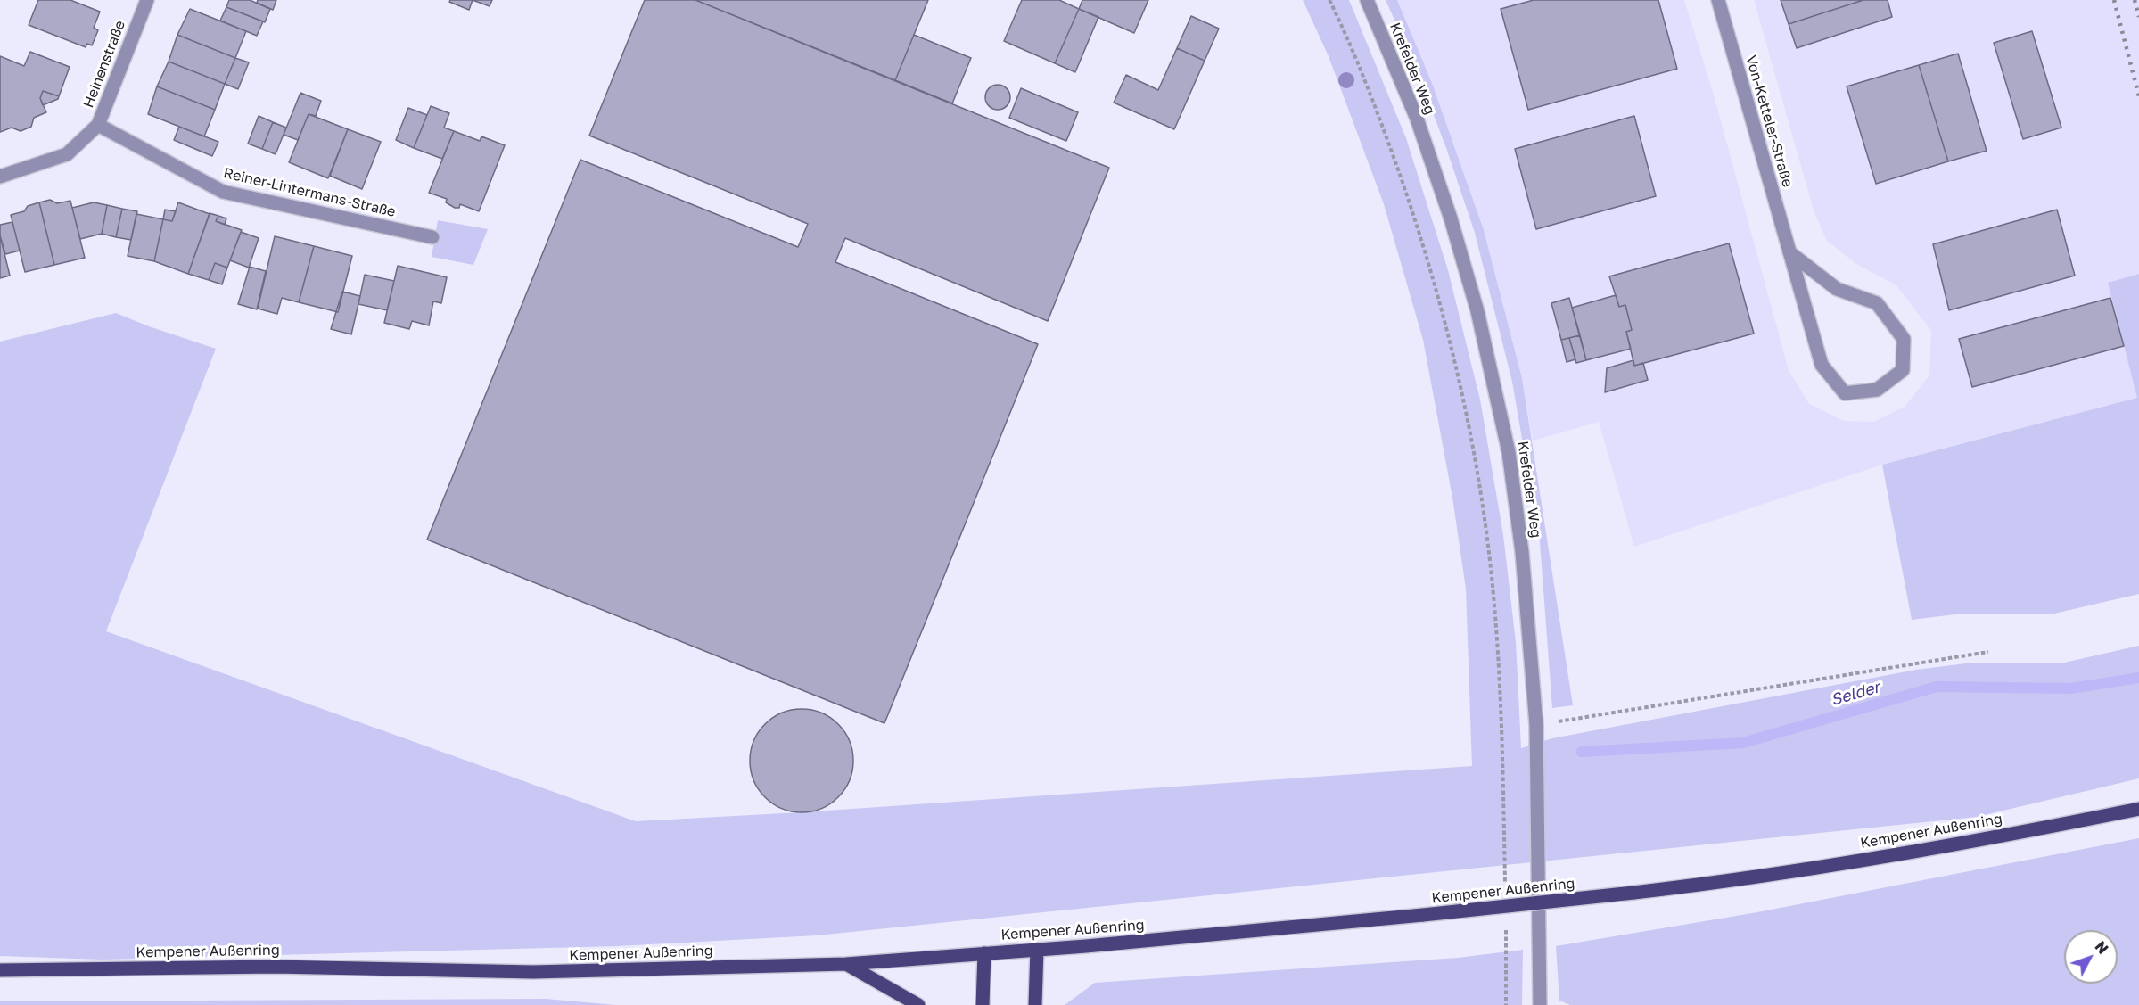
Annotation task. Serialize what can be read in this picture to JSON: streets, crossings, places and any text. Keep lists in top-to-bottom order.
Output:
{
  "streets": {
    "main road": ["Kempener Außenring"],
    "street": [
      "Heinenstraße",
      "Krefelder Weg",
      "Von-Ketteler-Straße",
      "Reiner-Lintermans-Straße"
    ]
  },
  "crossings": [
    ["Heinenstraße", "Reiner-Lintermans-Straße"]
  ],
  "water": ["Selder"],
  "north": "top right"
}
